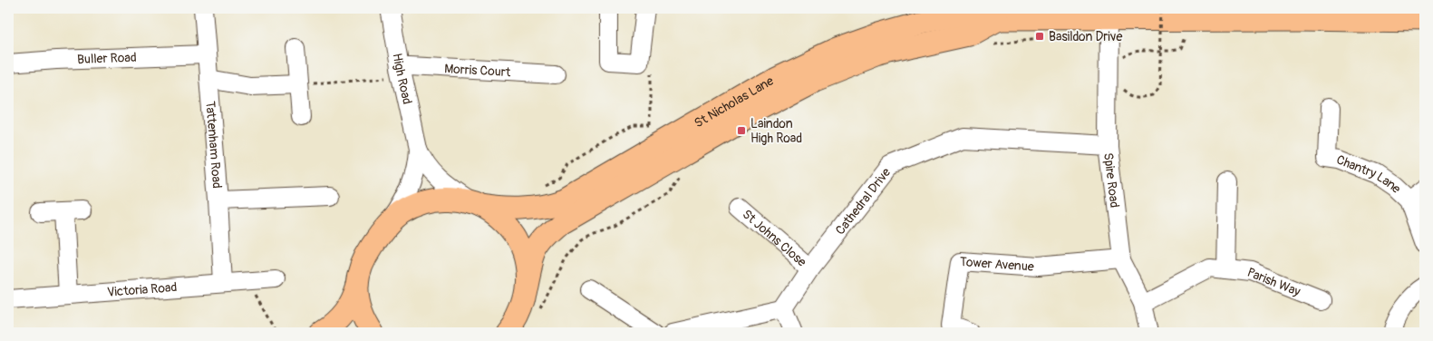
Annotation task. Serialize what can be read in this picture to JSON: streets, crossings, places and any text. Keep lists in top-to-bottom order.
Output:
{
  "streets": {
    "main road": ["St Nicholas Lane"],
    "street": [
      "Buller Road",
      "Morris Court",
      "High Road",
      "Tattenham Road",
      "Chantry Lane",
      "Spire Road",
      "Cathedral Drive",
      "St Johns Close",
      "Tower Avenue",
      "Parish Way",
      "Victoria Road"
    ]
  },
  "crossings": [
    ["Buller Road", "Tattenham Road"],
    ["Morris Court", "High Road"],
    ["High Road", "St Nicholas Lane"],
    ["St Nicholas Lane", "Spire Road"],
    ["Tattenham Road", "Victoria Road"],
    ["Spire Road", "Cathedral Drive"],
    ["Spire Road", "Tower Avenue"],
    ["Spire Road", "Parish Way"],
    ["Cathedral Drive", "St Johns Close"]
  ],
  "places": {
    "transit": ["Basildon Drive", "Laindon High Road"]
  }
}
